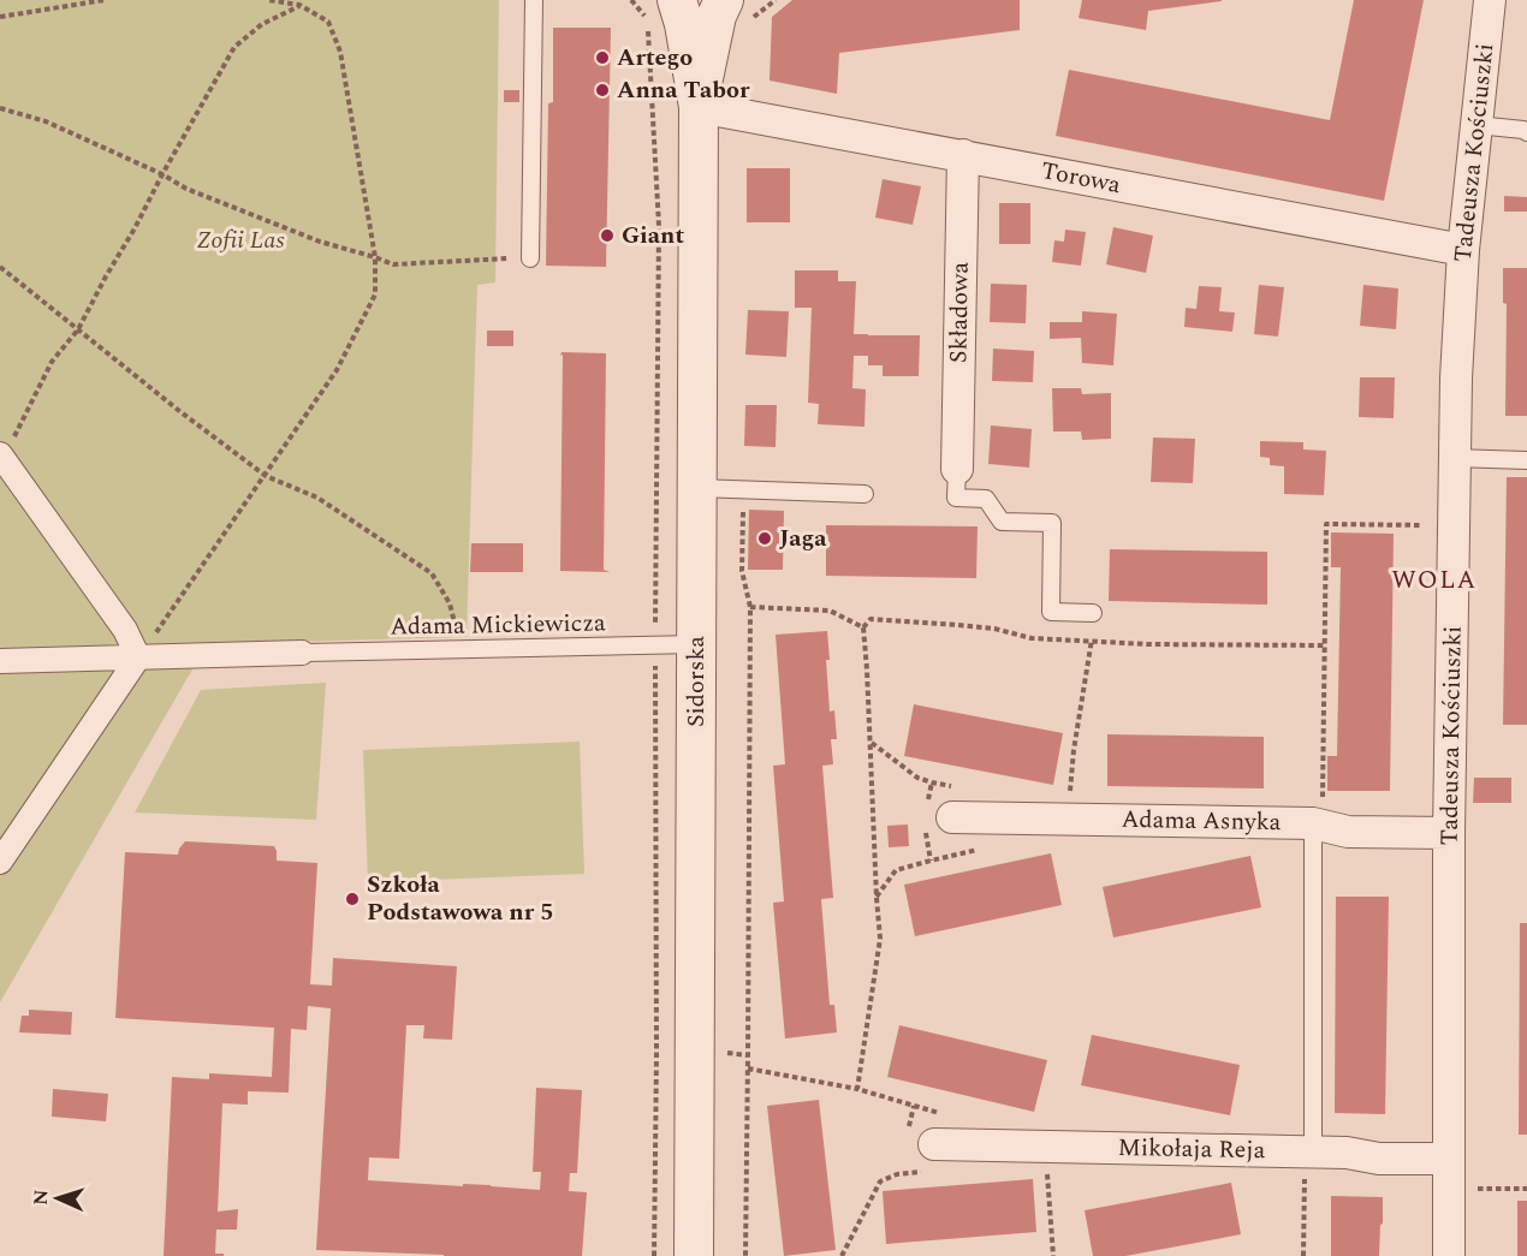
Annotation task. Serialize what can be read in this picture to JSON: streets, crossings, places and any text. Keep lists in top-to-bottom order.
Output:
{
  "streets": {
    "street": [
      "Tadeusza Kościuszki",
      "Torowa",
      "Składowa",
      "Sidorska",
      "Adama Asnyka",
      "Mikołaja Reja"
    ],
    "lane": ["Adama Mickiewicza"]
  },
  "crossings": [
    ["Tadeusza Kościuszki", "Torowa"],
    ["Tadeusza Kościuszki", "Adama Asnyka"],
    ["Tadeusza Kościuszki", "Mikołaja Reja"],
    ["Torowa", "Składowa"],
    ["Torowa", "Sidorska"],
    ["Adama Mickiewicza", "Sidorska"]
  ],
  "districts": ["WOLA"],
  "parks": ["Zofii Las"],
  "places": [
    "Artego",
    "Anna Tabor",
    "Giant",
    "Jaga",
    "Szkoła Podstawowa nr 5"
  ],
  "north": "left"
}
